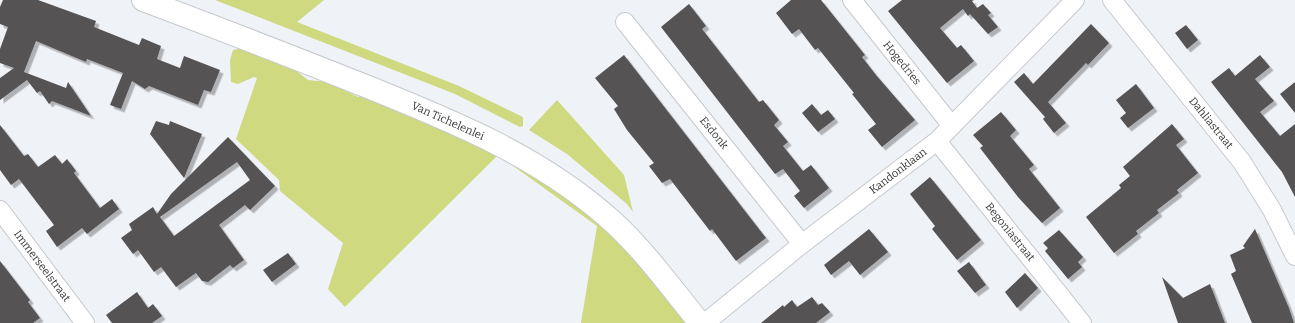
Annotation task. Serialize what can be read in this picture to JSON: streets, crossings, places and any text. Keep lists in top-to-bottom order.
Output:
{
  "streets": {
    "street": [
      "Hogedries",
      "Van Tichelenlei",
      "Dahliastraat",
      "Esdonk",
      "Kandonklaan",
      "Begoniastraat",
      "Immerseelstraat"
    ]
  },
  "crossings": [
    ["Hogedries", "Kandonklaan"],
    ["Esdonk", "Kandonklaan"],
    ["Kandonklaan", "Begoniastraat"]
  ]
}
